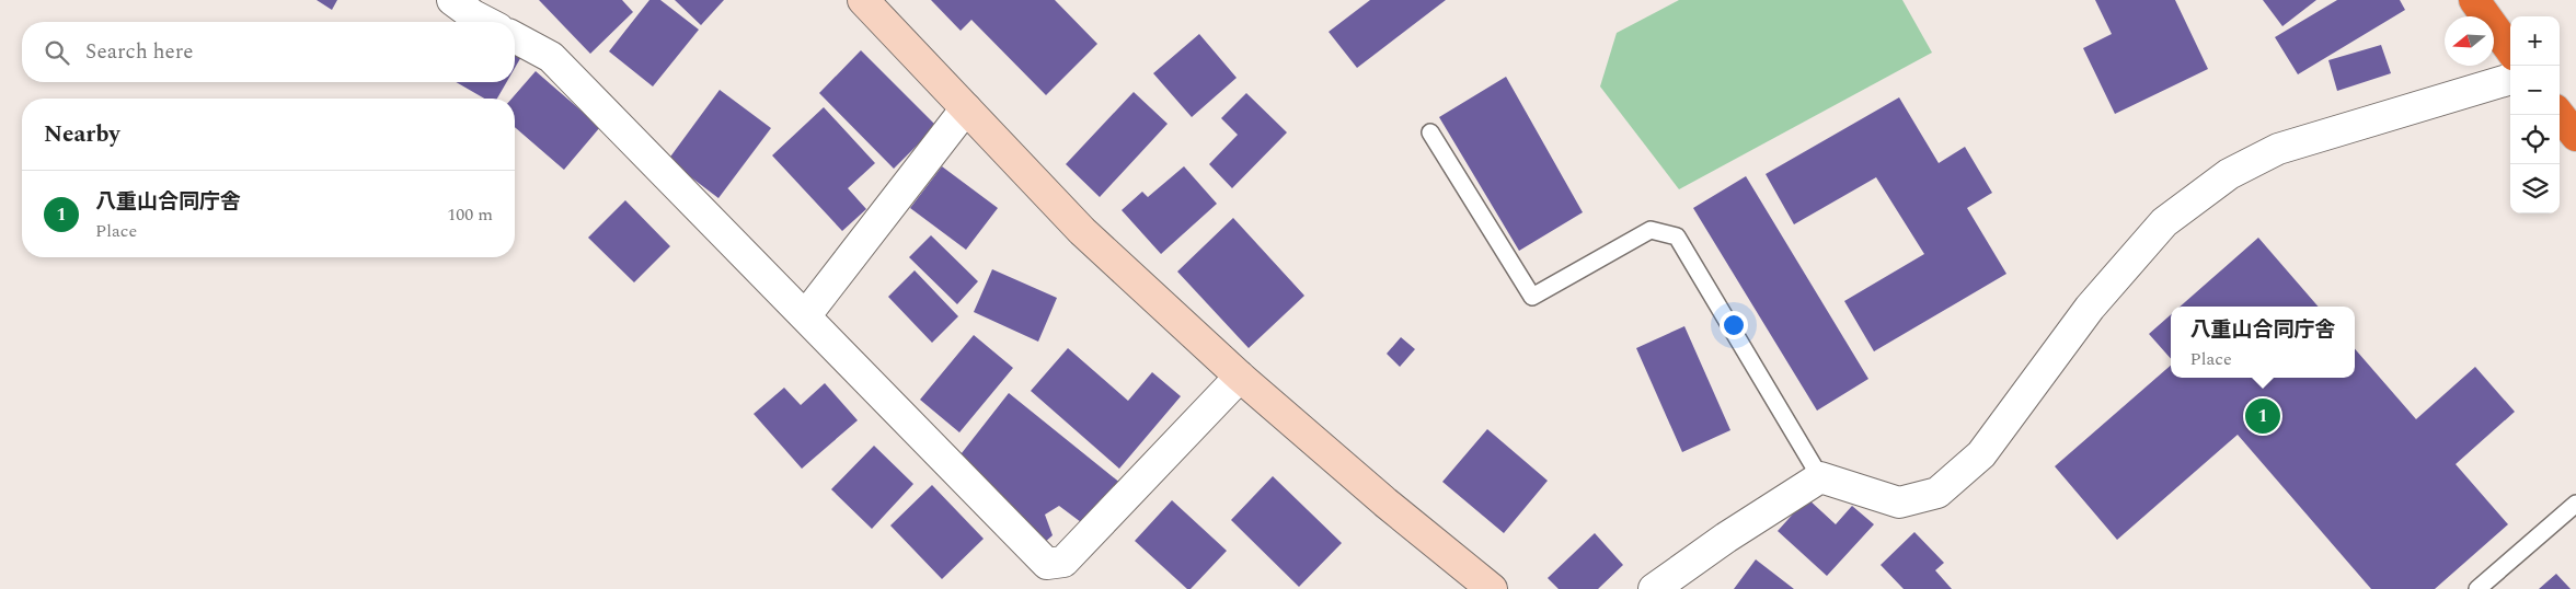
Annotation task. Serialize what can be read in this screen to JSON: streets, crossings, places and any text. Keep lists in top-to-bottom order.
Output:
{
  "north": "left",
  "page": {
    "map_buttons": ["+", "−"],
    "search": "Search here",
    "heading": "Nearby",
    "list": [
      {
        "mark": "1",
        "name": "八重山合同庁舎",
        "note": "Place",
        "value": "100 m"
      }
    ],
    "popup": ["八重山合同庁舎", "Place"],
    "pins": "1"
  }
}
